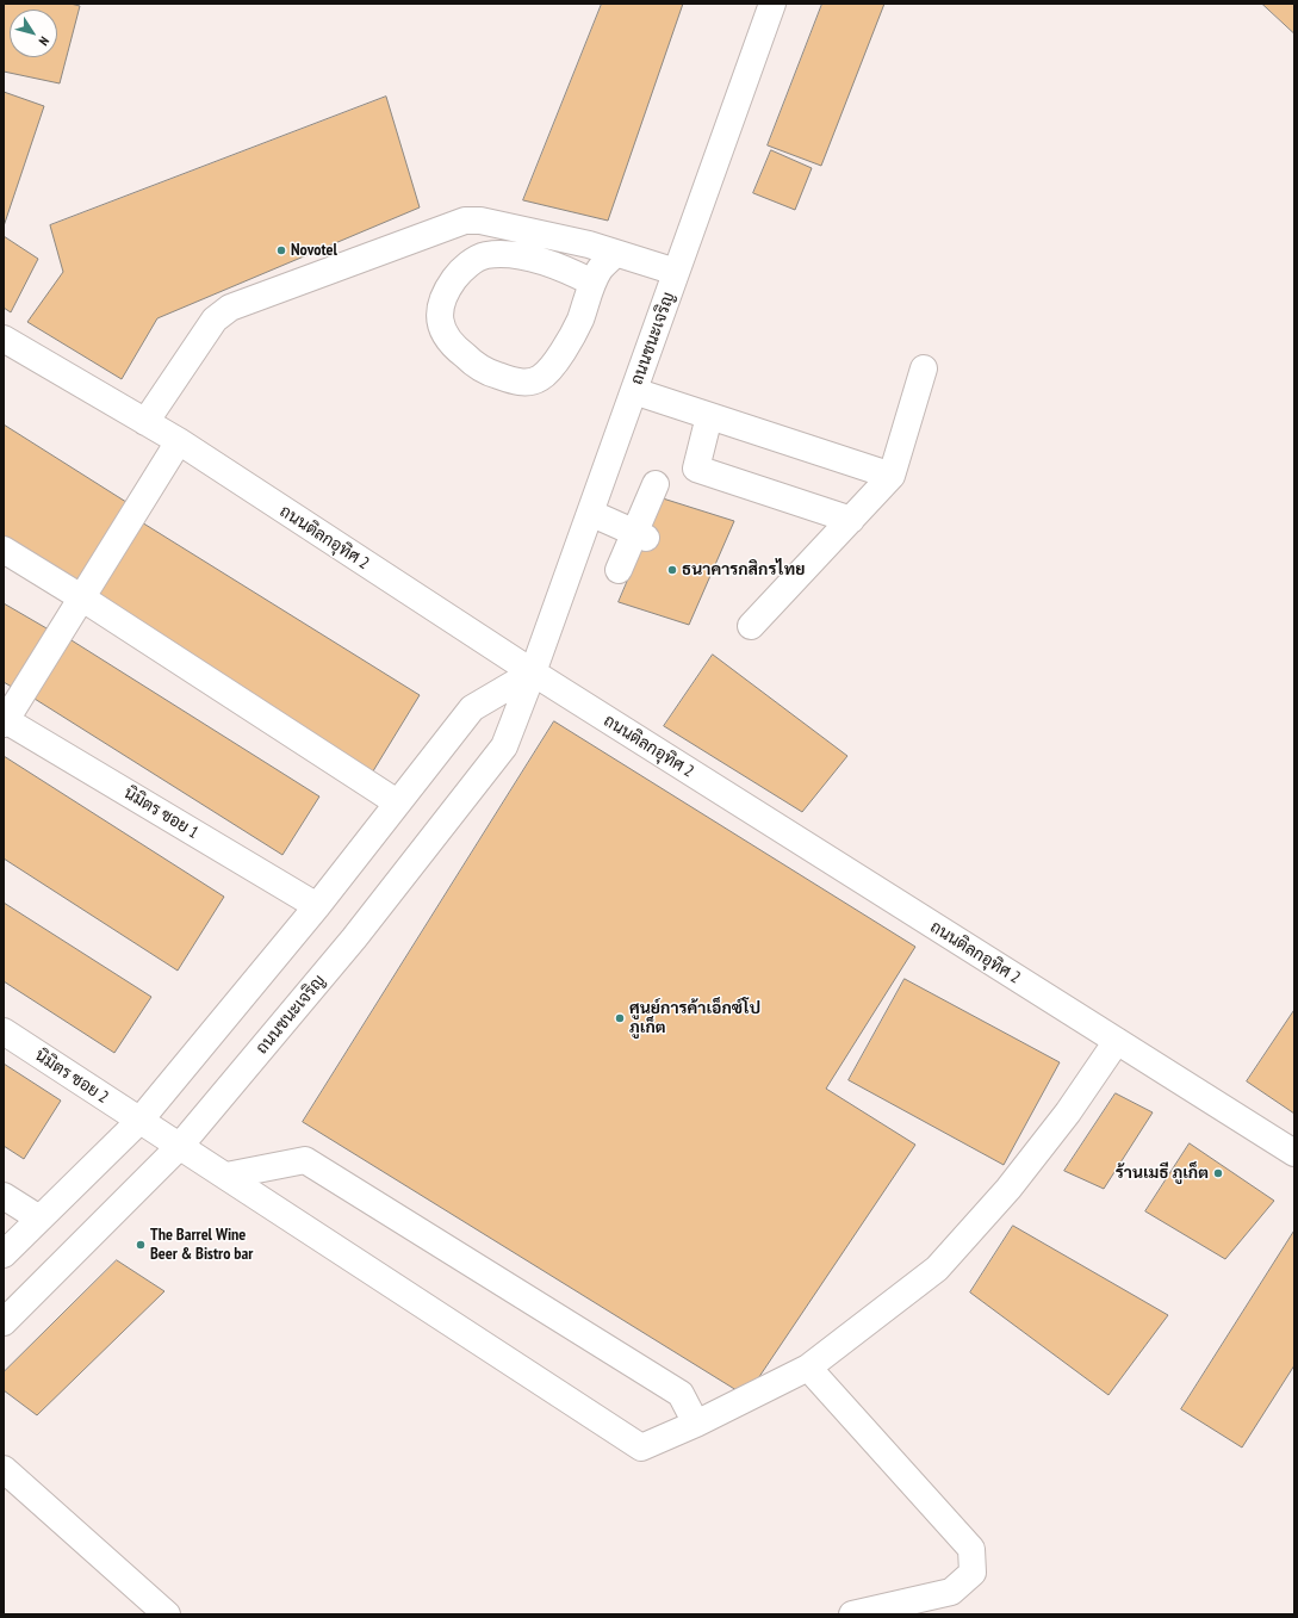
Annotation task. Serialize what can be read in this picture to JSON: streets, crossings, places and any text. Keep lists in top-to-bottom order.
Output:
{
  "streets": {
    "street": [
      "ถนนชนะเจริญ",
      "ถนนติลกอุทิศ 2",
      "นิมิตร ซอย 1",
      "นิมิตร ซอย 2"
    ]
  },
  "crossings": [
    ["ถนนชนะเจริญ", "ถนนติลกอุทิศ 2"],
    ["ถนนชนะเจริญ", "นิมิตร ซอย 2"]
  ],
  "places": [
    "Novotel",
    "ธนาคารกสิกรไทย",
    "ศูนย์การค้าเอ็กซ์โป ภูเก็ต",
    "ร้านเมธี ภูเก็ต",
    "The Barrel Wine Beer & Bistro bar"
  ],
  "north": "bottom right"
}
